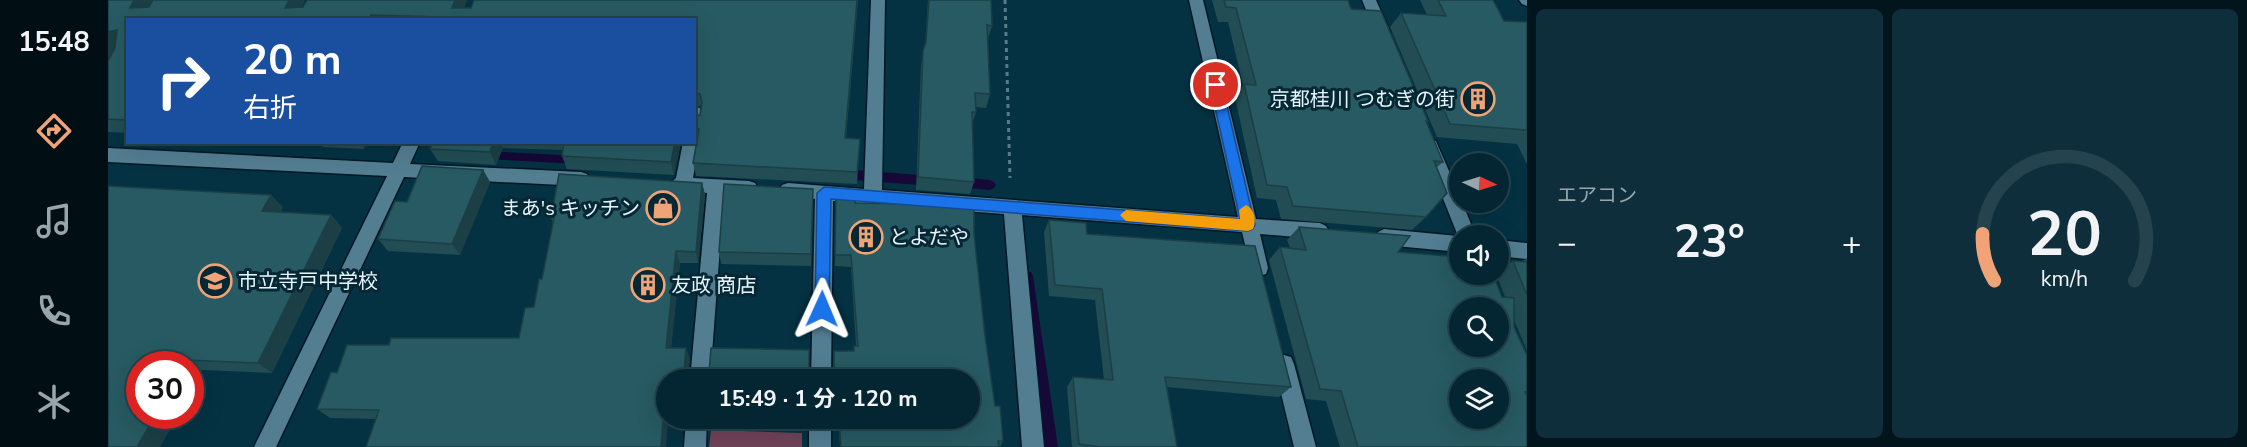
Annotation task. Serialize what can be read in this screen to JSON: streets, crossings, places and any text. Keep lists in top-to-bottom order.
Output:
{
  "places": {
    "building": ["京都桂川 つむぎの街", "とよだや", "友政 商店"],
    "shop": ["まあ's キッチン"],
    "school or university": ["市立寺戸中学校"]
  },
  "north": "right",
  "page": {
    "tabs": "15:48",
    "tile": "エアコン",
    "turn": ["20 m", "右折"],
    "heat": ["−", "23°", "+"],
    "limit": "30",
    "trip": "15:49 · 1 分 · 120 m",
    "gauge": ["20", "km/h"]
  }
}
